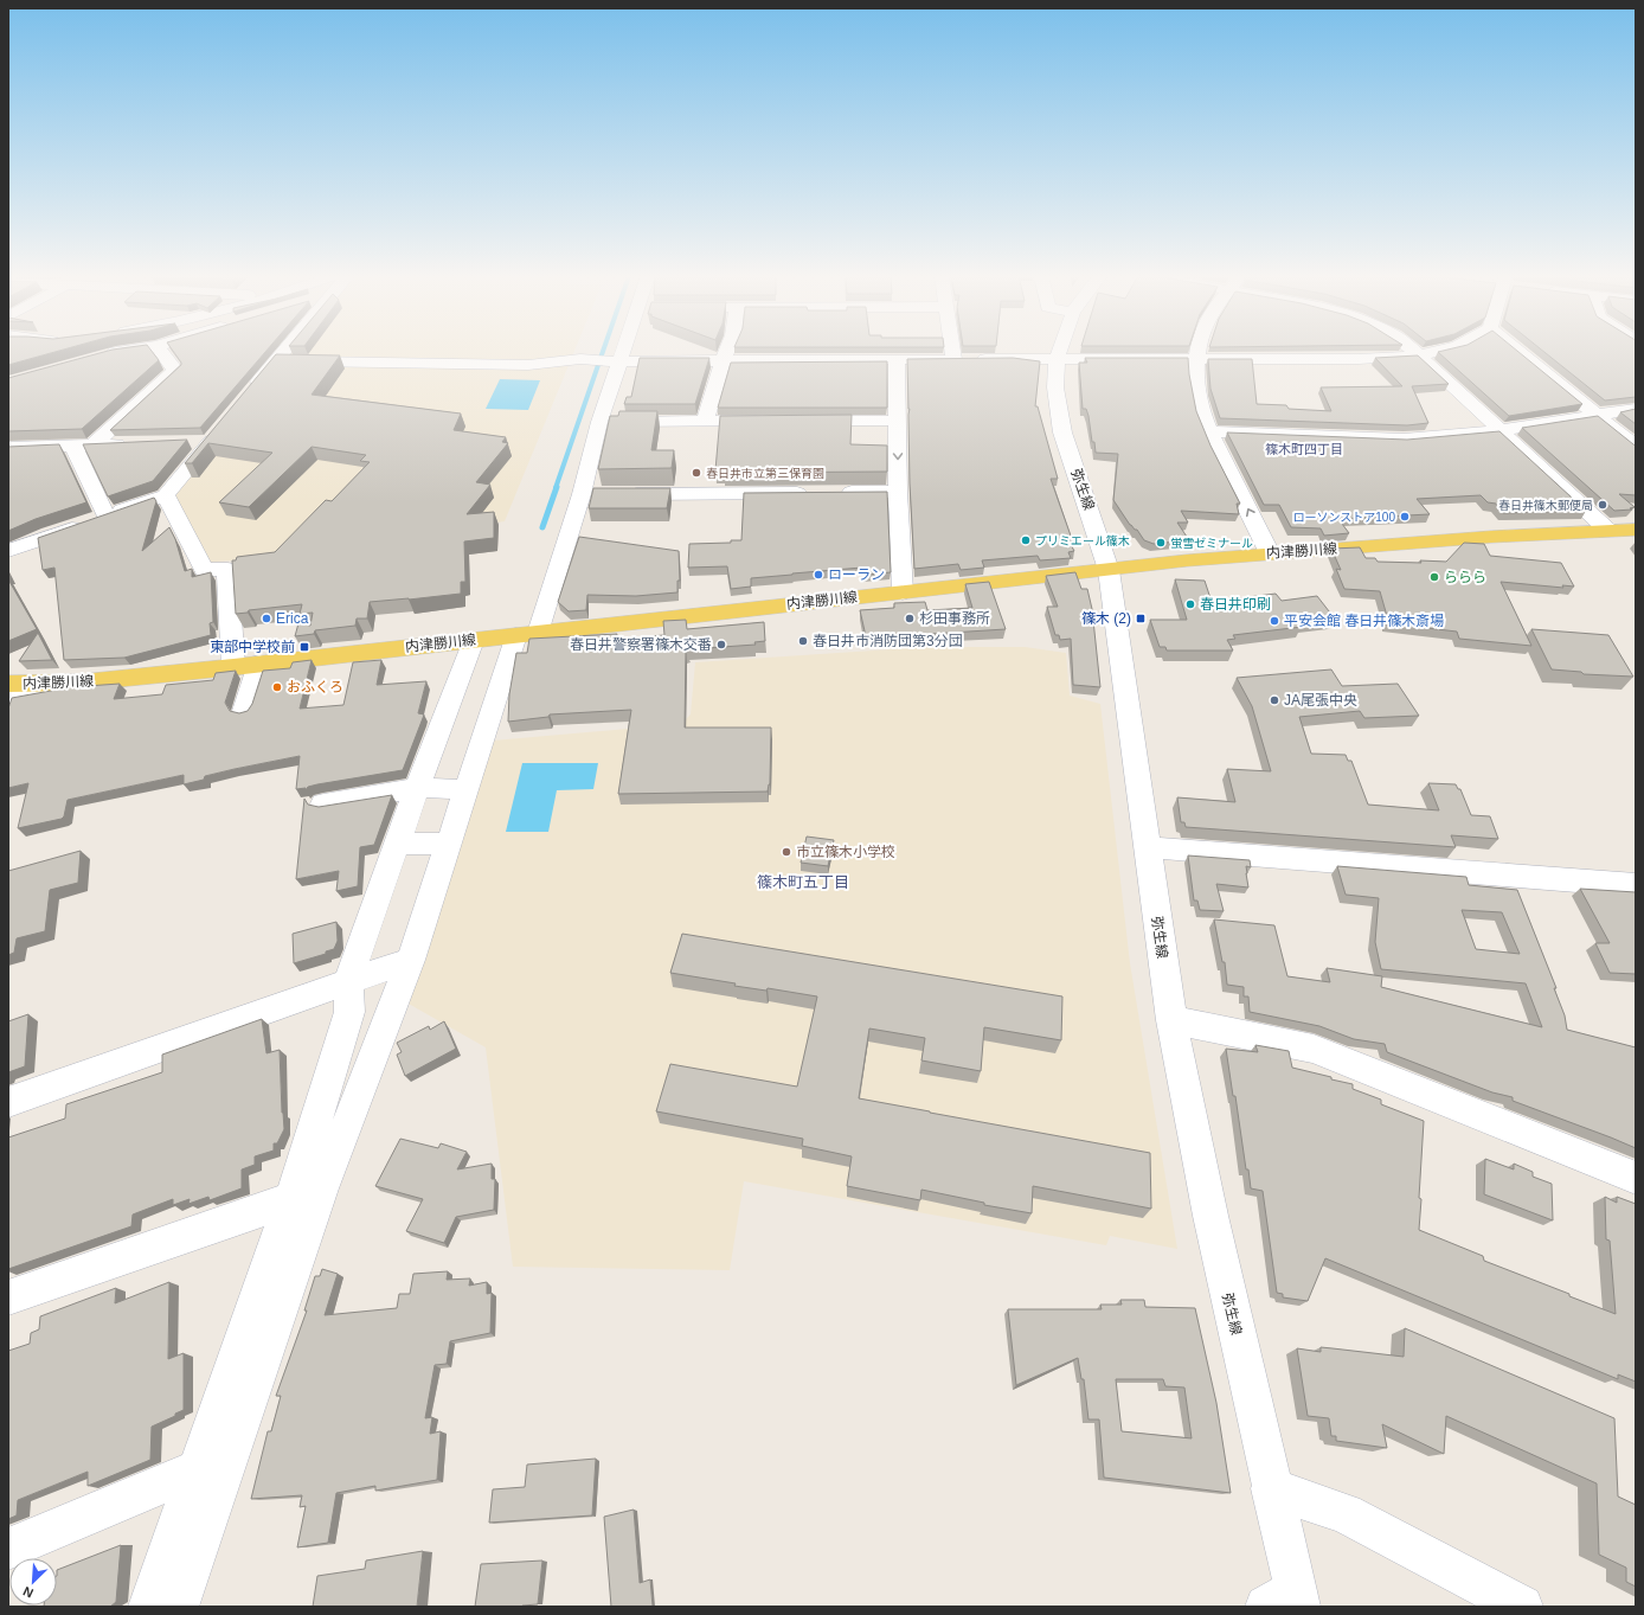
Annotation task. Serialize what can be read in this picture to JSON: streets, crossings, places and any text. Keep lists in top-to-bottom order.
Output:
{
  "streets": {
    "main road": ["内津勝川線"],
    "street": ["弥生線"]
  },
  "crossings": [
    ["弥生線", "内津勝川線"]
  ],
  "districts": ["篠木町四丁目", "篠木町五丁目"],
  "places": {
    "other": [
      "春日井市立第三保育園",
      "春日井篠木郵便局",
      "ローソンストア100",
      "プリミエール篠木",
      "蛍雪ゼミナール",
      "ローラン",
      "ららら",
      "春日井印刷",
      "Erica",
      "杉田事務所",
      "平安会館 春日井篠木斎場",
      "春日井市消防団第3分団",
      "春日井警察署篠木交番",
      "おふくろ",
      "JA尾張中央",
      "市立篠木小学校"
    ],
    "transit": ["篠木 (2)", "東部中学校前"]
  },
  "north": "bottom left"
}
